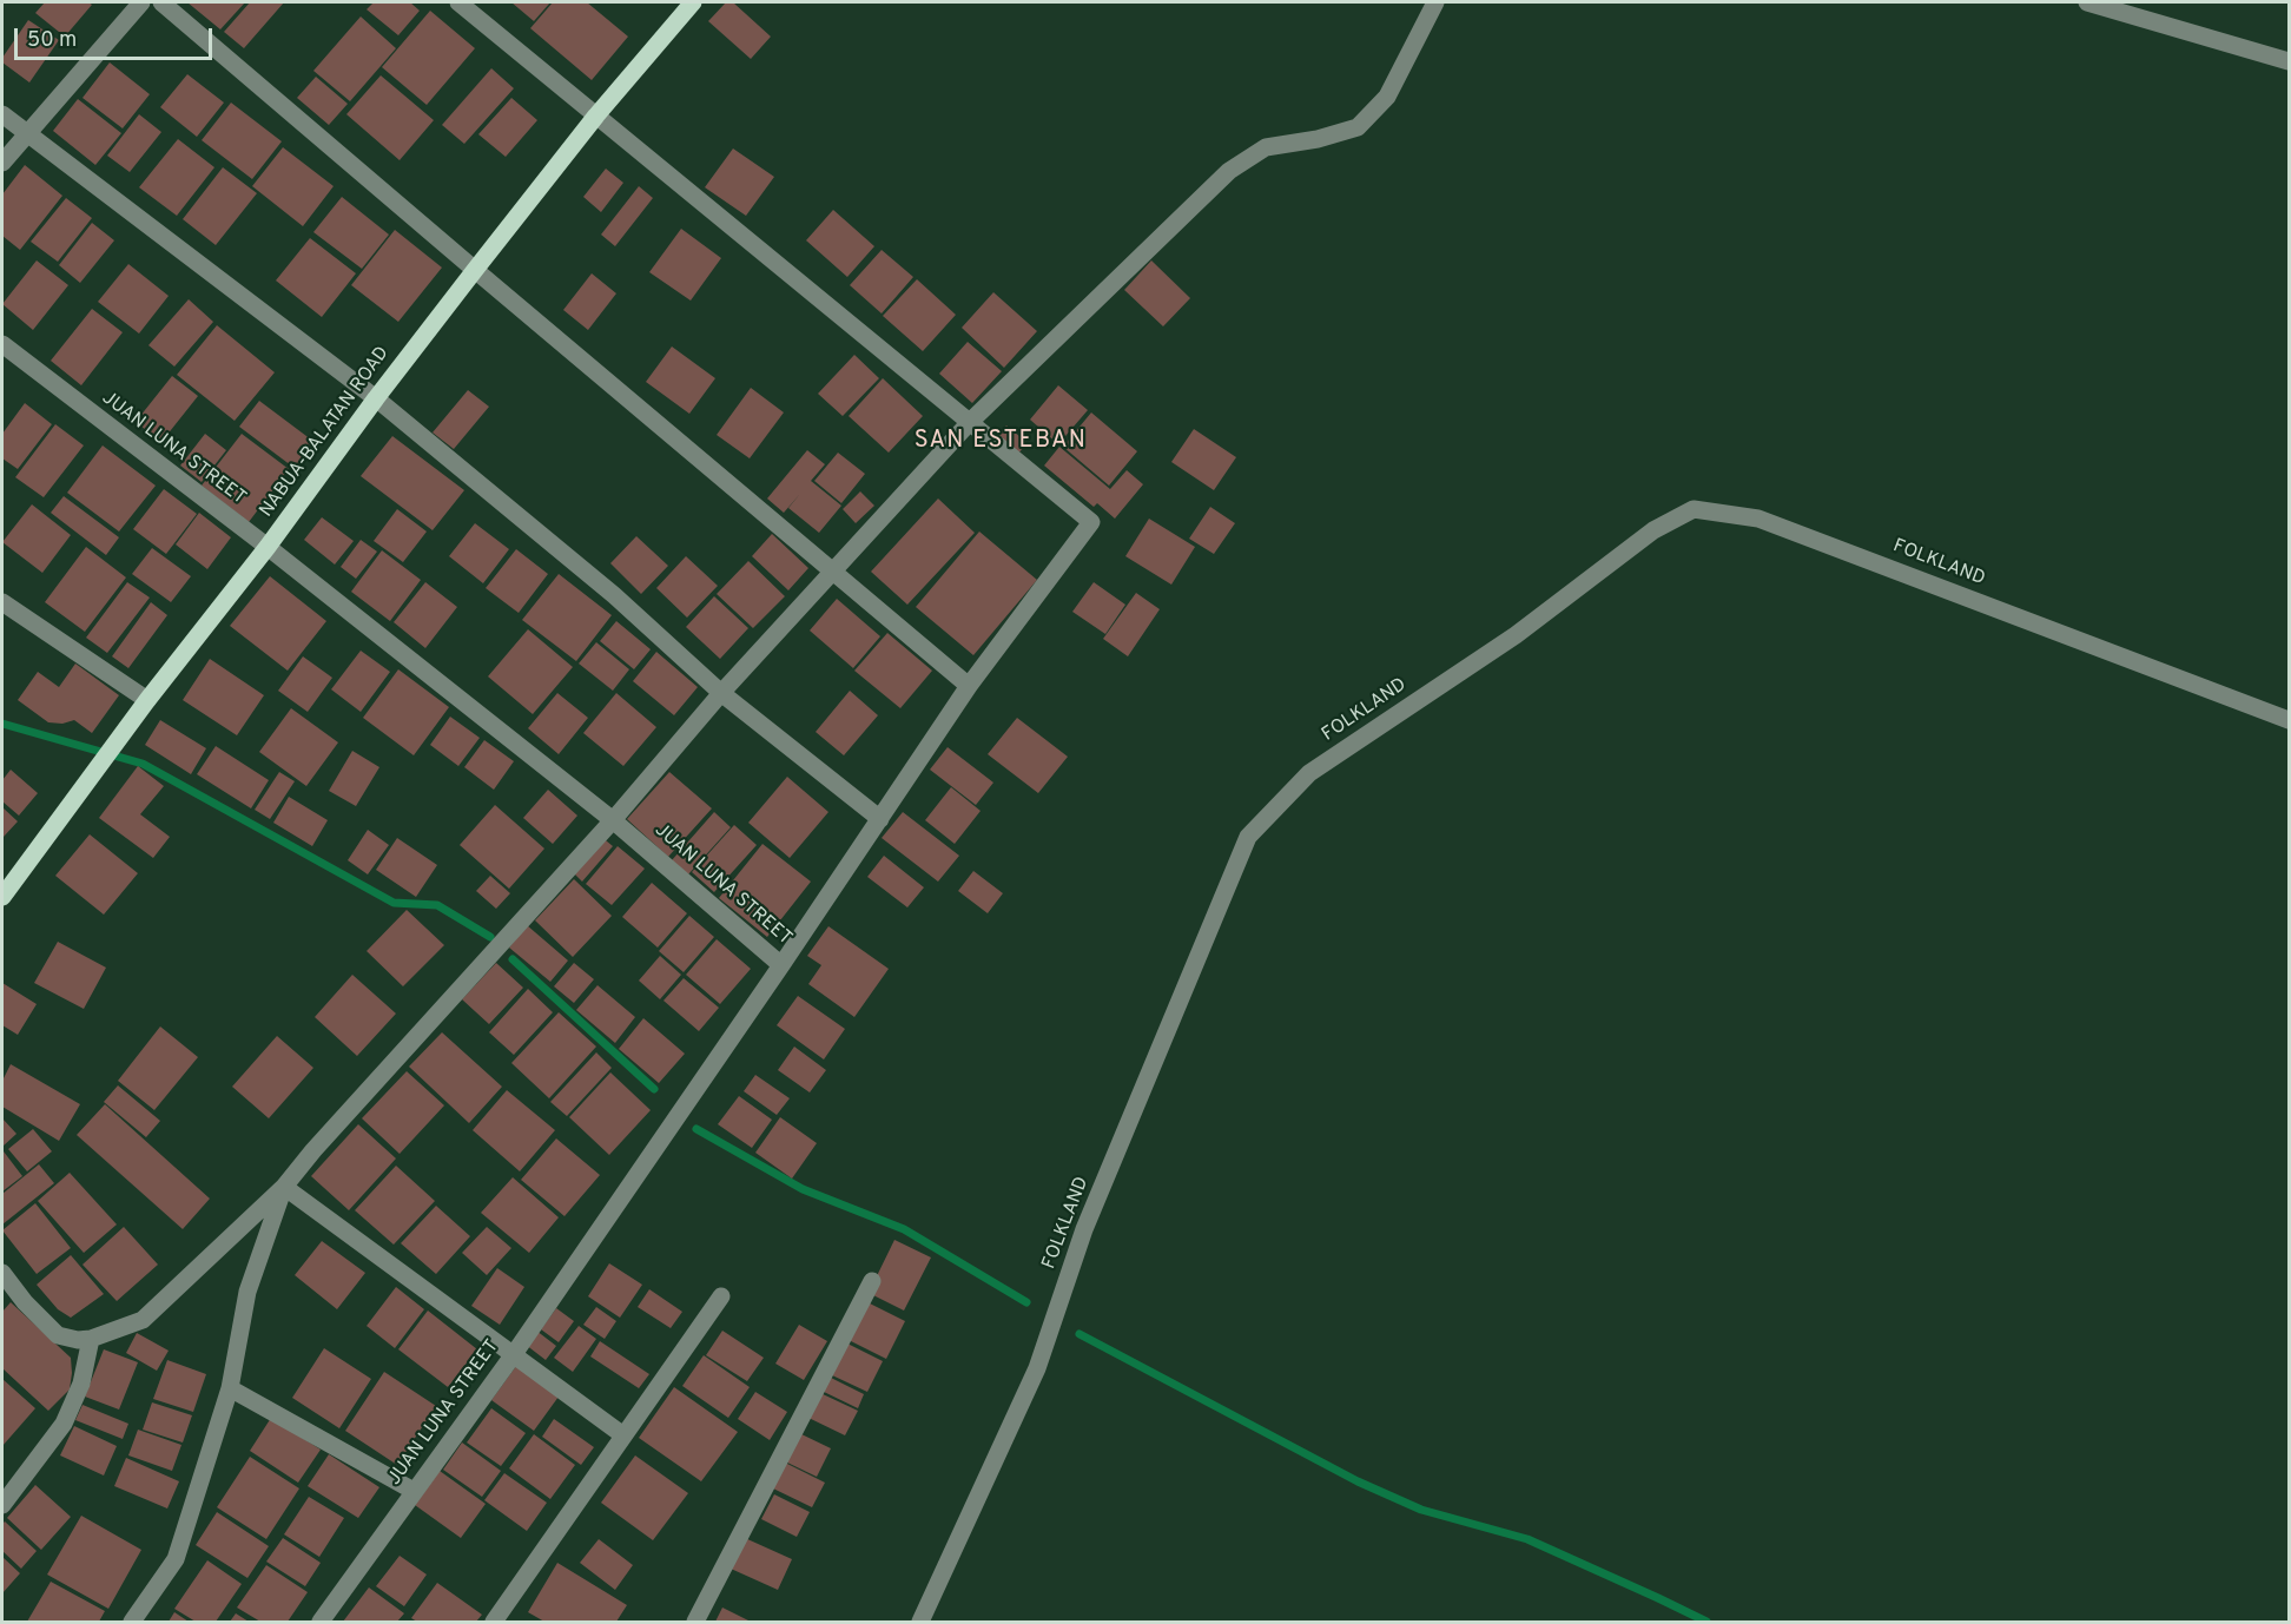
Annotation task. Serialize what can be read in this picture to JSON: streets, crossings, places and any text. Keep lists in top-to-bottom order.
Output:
{
  "streets": {
    "main road": ["NABUA-BALATAN ROAD"],
    "street": ["JUAN LUNA STREET", "FOLKLAND"]
  },
  "crossings": [
    ["NABUA-BALATAN ROAD", "JUAN LUNA STREET"]
  ],
  "districts": ["SAN ESTEBAN"],
  "scale_bar": "50 m"
}
